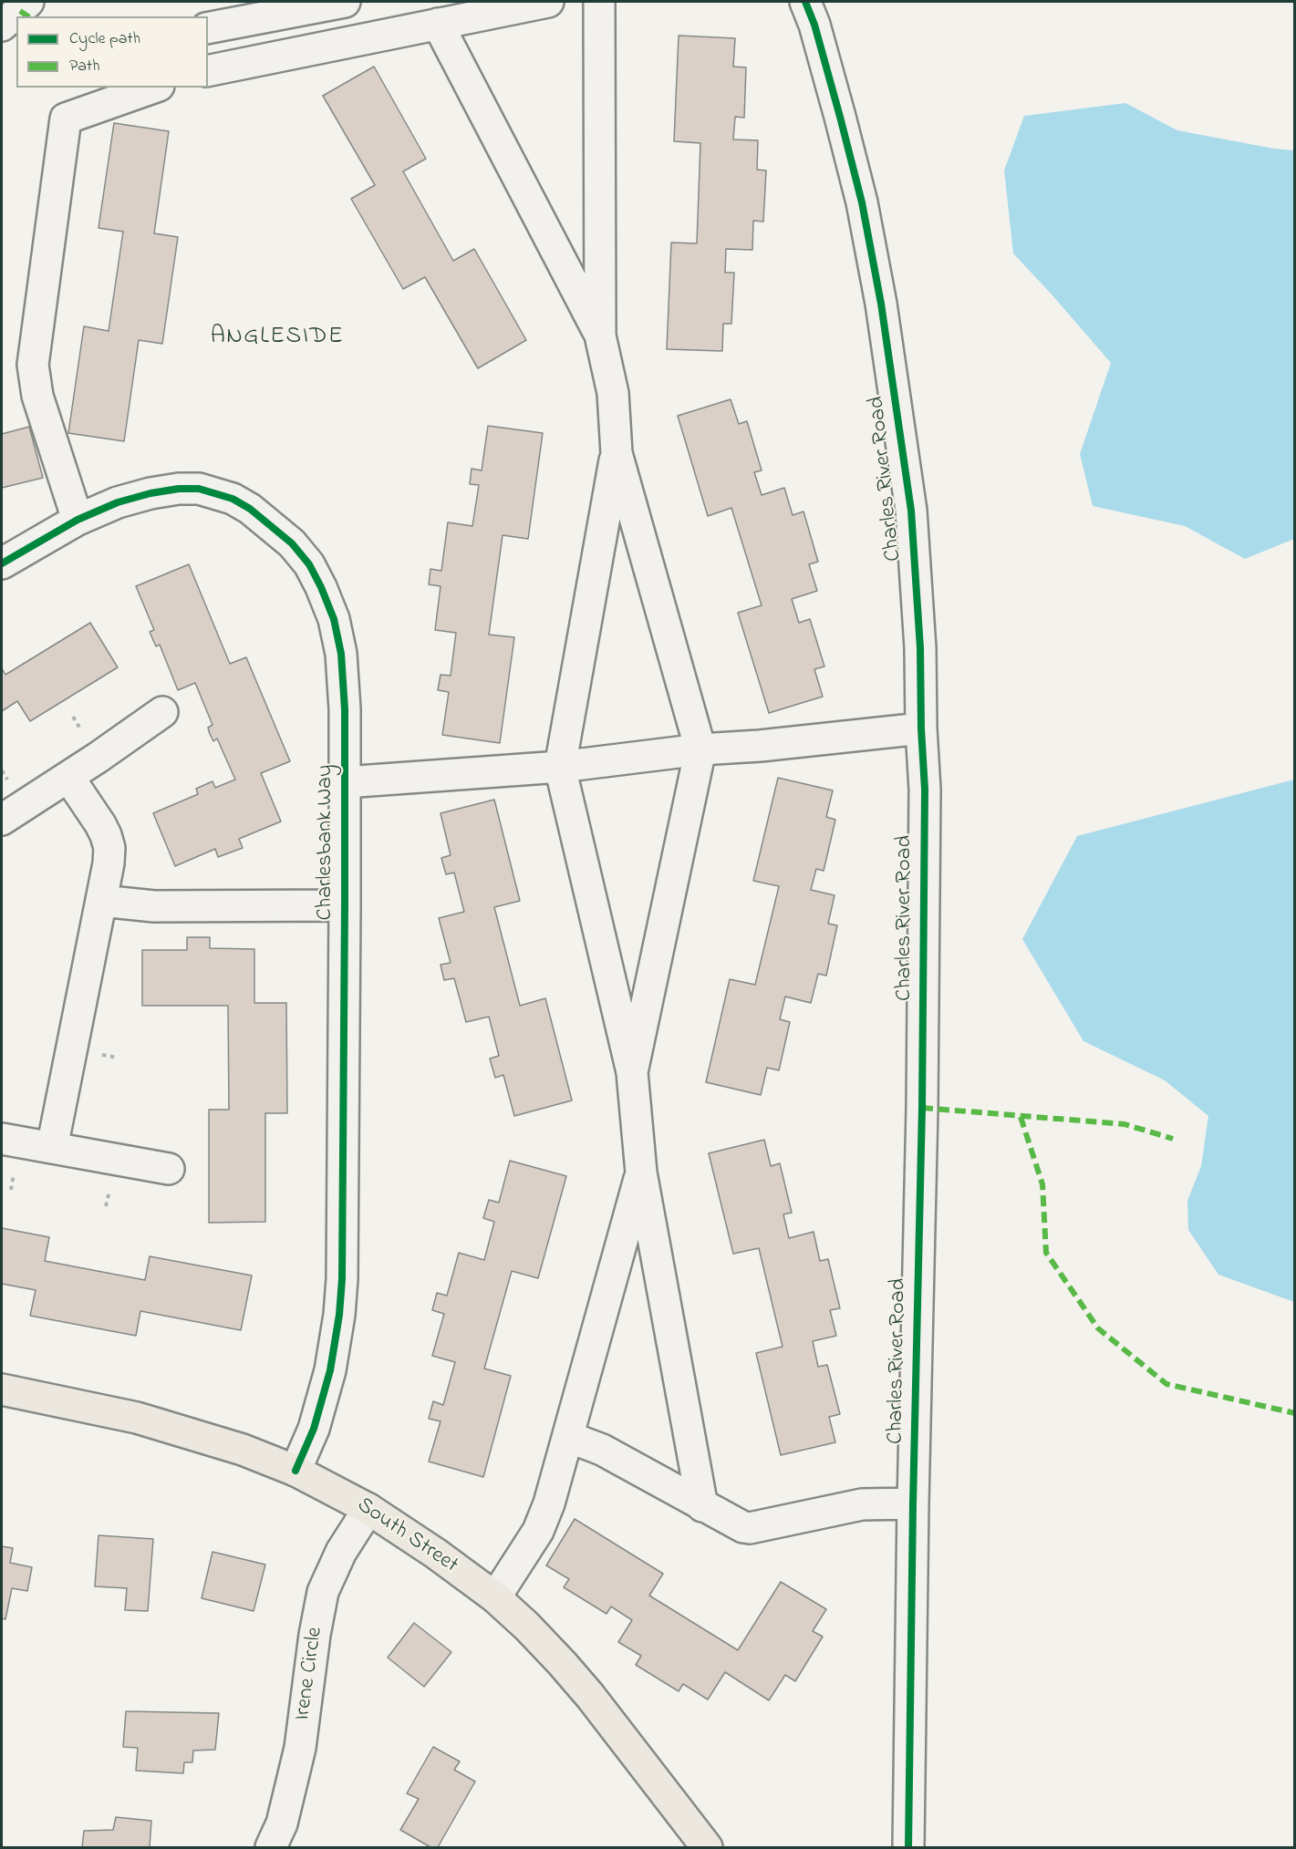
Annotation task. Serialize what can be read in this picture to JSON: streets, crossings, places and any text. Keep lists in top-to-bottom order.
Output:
{
  "streets": {
    "main road": ["South Street"],
    "street": ["Charles River Road", "Charlesbank Way", "Irene Circle"]
  },
  "crossings": [
    ["Charlesbank Way", "South Street"],
    ["South Street", "Irene Circle"]
  ],
  "districts": ["ANGLESIDE"],
  "legend": ["Cycle path", "Path"]
}
